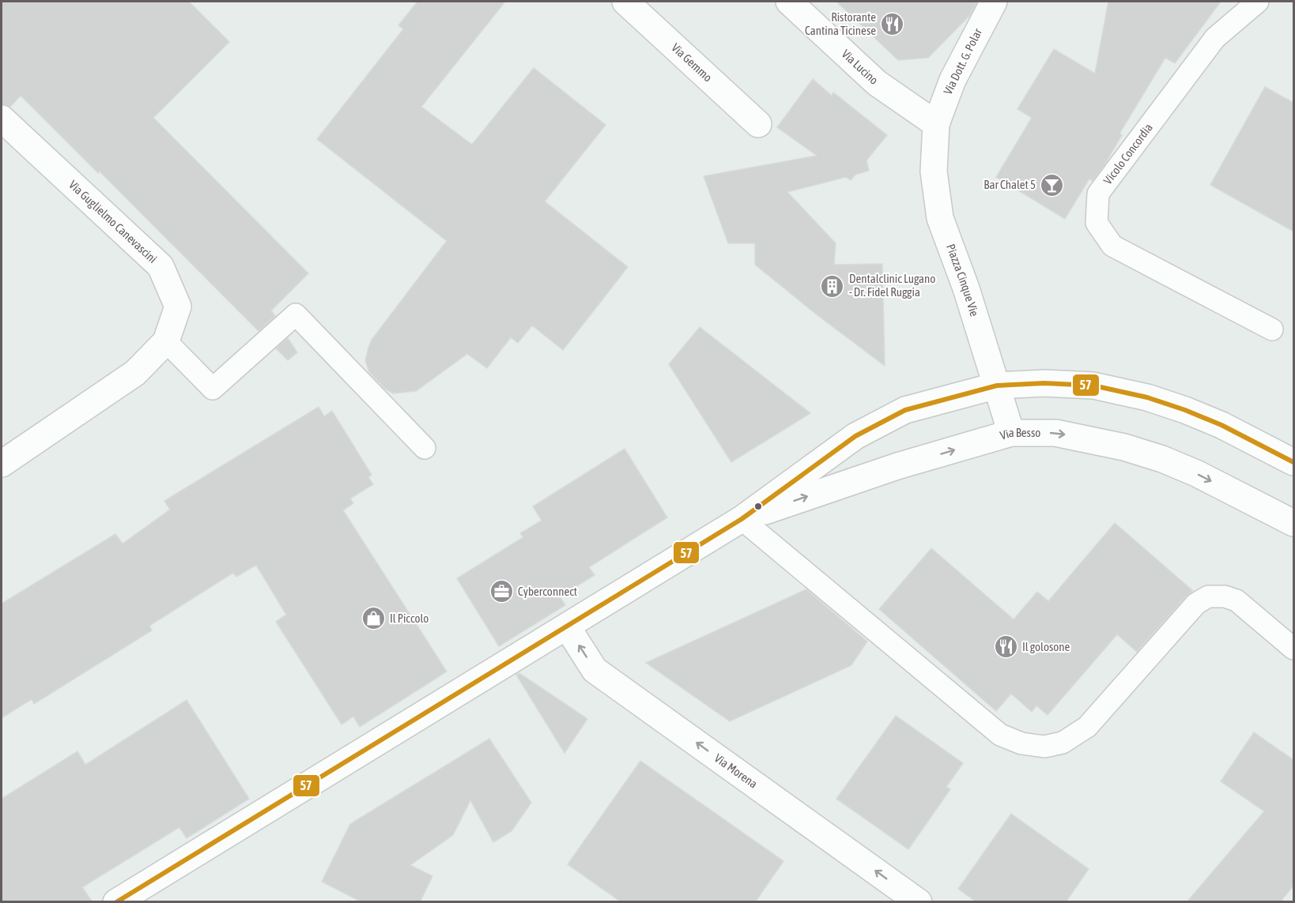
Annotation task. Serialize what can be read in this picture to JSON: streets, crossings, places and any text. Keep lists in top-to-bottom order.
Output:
{
  "streets": {
    "main road": [
      "Via Dott. G. Polar",
      "Via Gemmo",
      "Via Lucino",
      "Via Guglielmo Canevascini",
      "Piazza Cinque Vie",
      "Via Besso",
      "Via Morena"
    ],
    "lane": ["Vicolo Concordia"]
  },
  "crossings": [
    ["Via Dott. G. Polar", "Via Lucino"],
    ["Via Dott. G. Polar", "Piazza Cinque Vie"],
    ["Via Lucino", "Piazza Cinque Vie"],
    ["Piazza Cinque Vie", "Via Besso"],
    ["Via Besso", "Via Morena"]
  ],
  "one_way": ["Via Morena"],
  "places": {
    "restaurant": ["Ristorante Cantina Ticinese", "Il golosone"],
    "bar": ["Bar Chalet 5"],
    "building": ["Dentalclinic Lugano - Dr. Fidel Ruggia"],
    "office": ["Cyberconnect"],
    "shop": ["Il Piccolo"]
  },
  "lines": ["transit line 57"]
}
